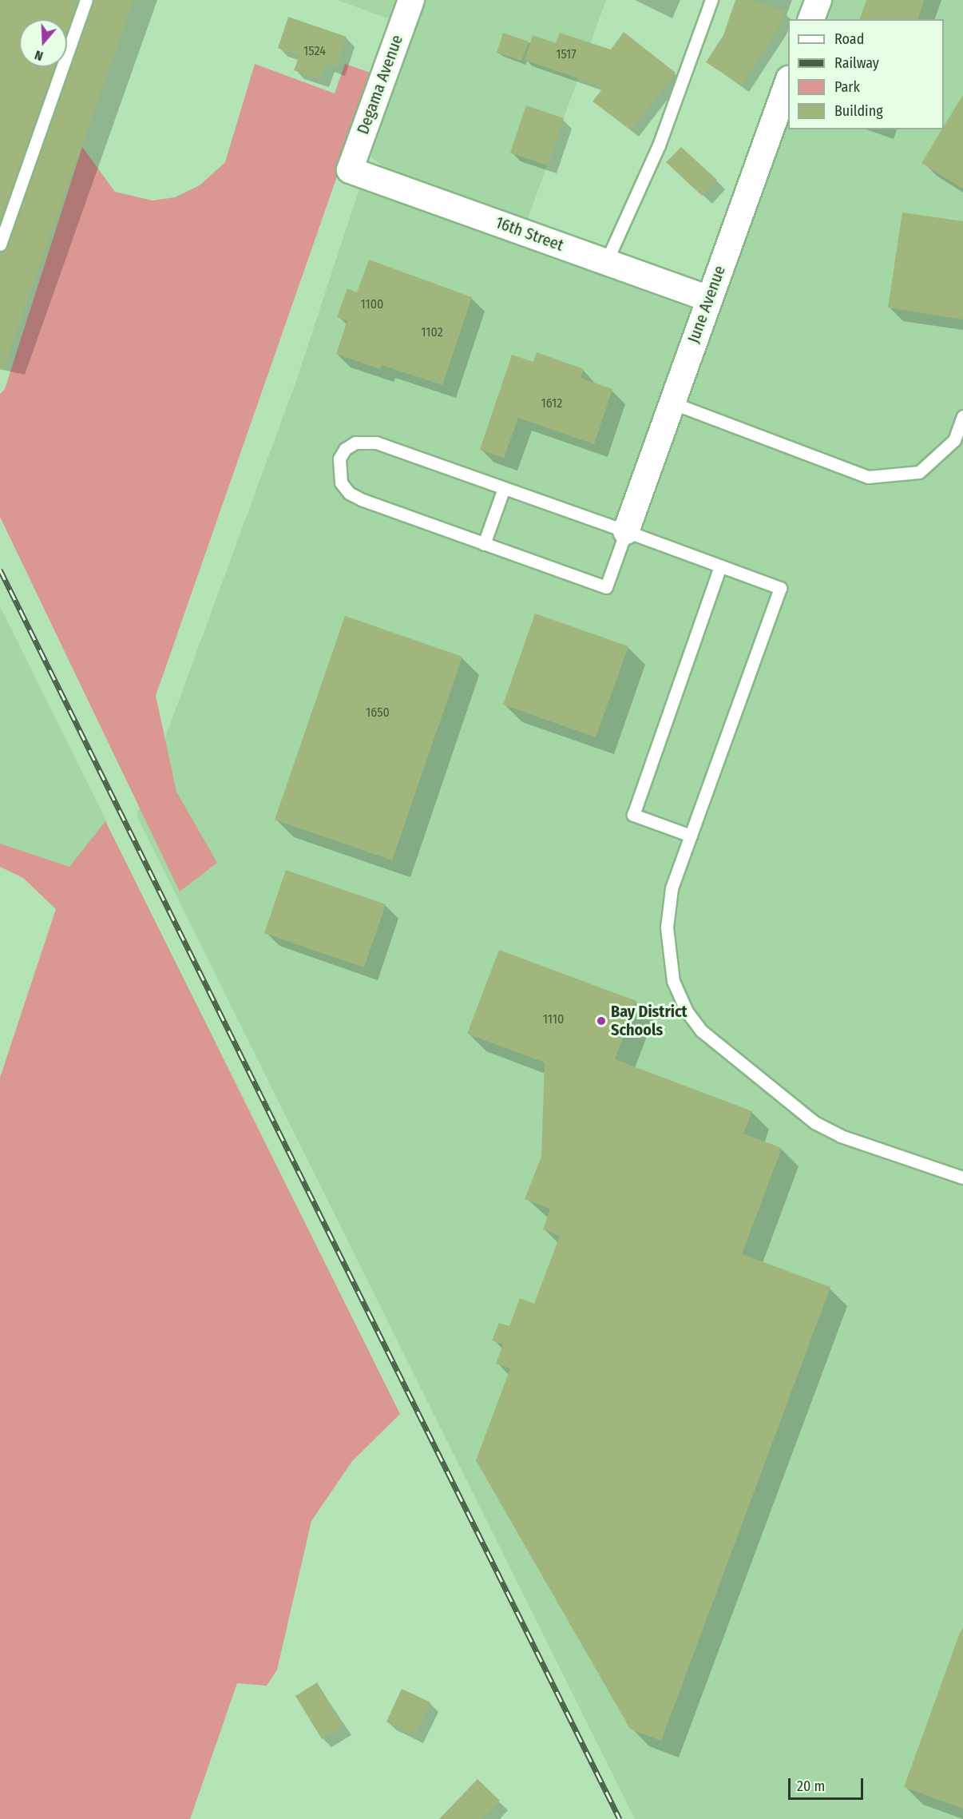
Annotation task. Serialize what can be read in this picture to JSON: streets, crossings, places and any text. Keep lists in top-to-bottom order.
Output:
{
  "streets": {
    "street": ["Degama Avenue", "16th Street", "June Avenue"]
  },
  "crossings": [
    ["Degama Avenue", "16th Street"],
    ["16th Street", "June Avenue"]
  ],
  "places": ["Bay District Schools"],
  "house_numbers": [
    "1524",
    "1517",
    "1100",
    "1102",
    "1612",
    "1650",
    "1110"
  ],
  "legend": [
    "Road",
    "Railway",
    "Park",
    "Building"
  ],
  "scale_bar": "20 m",
  "north": "bottom"
}
